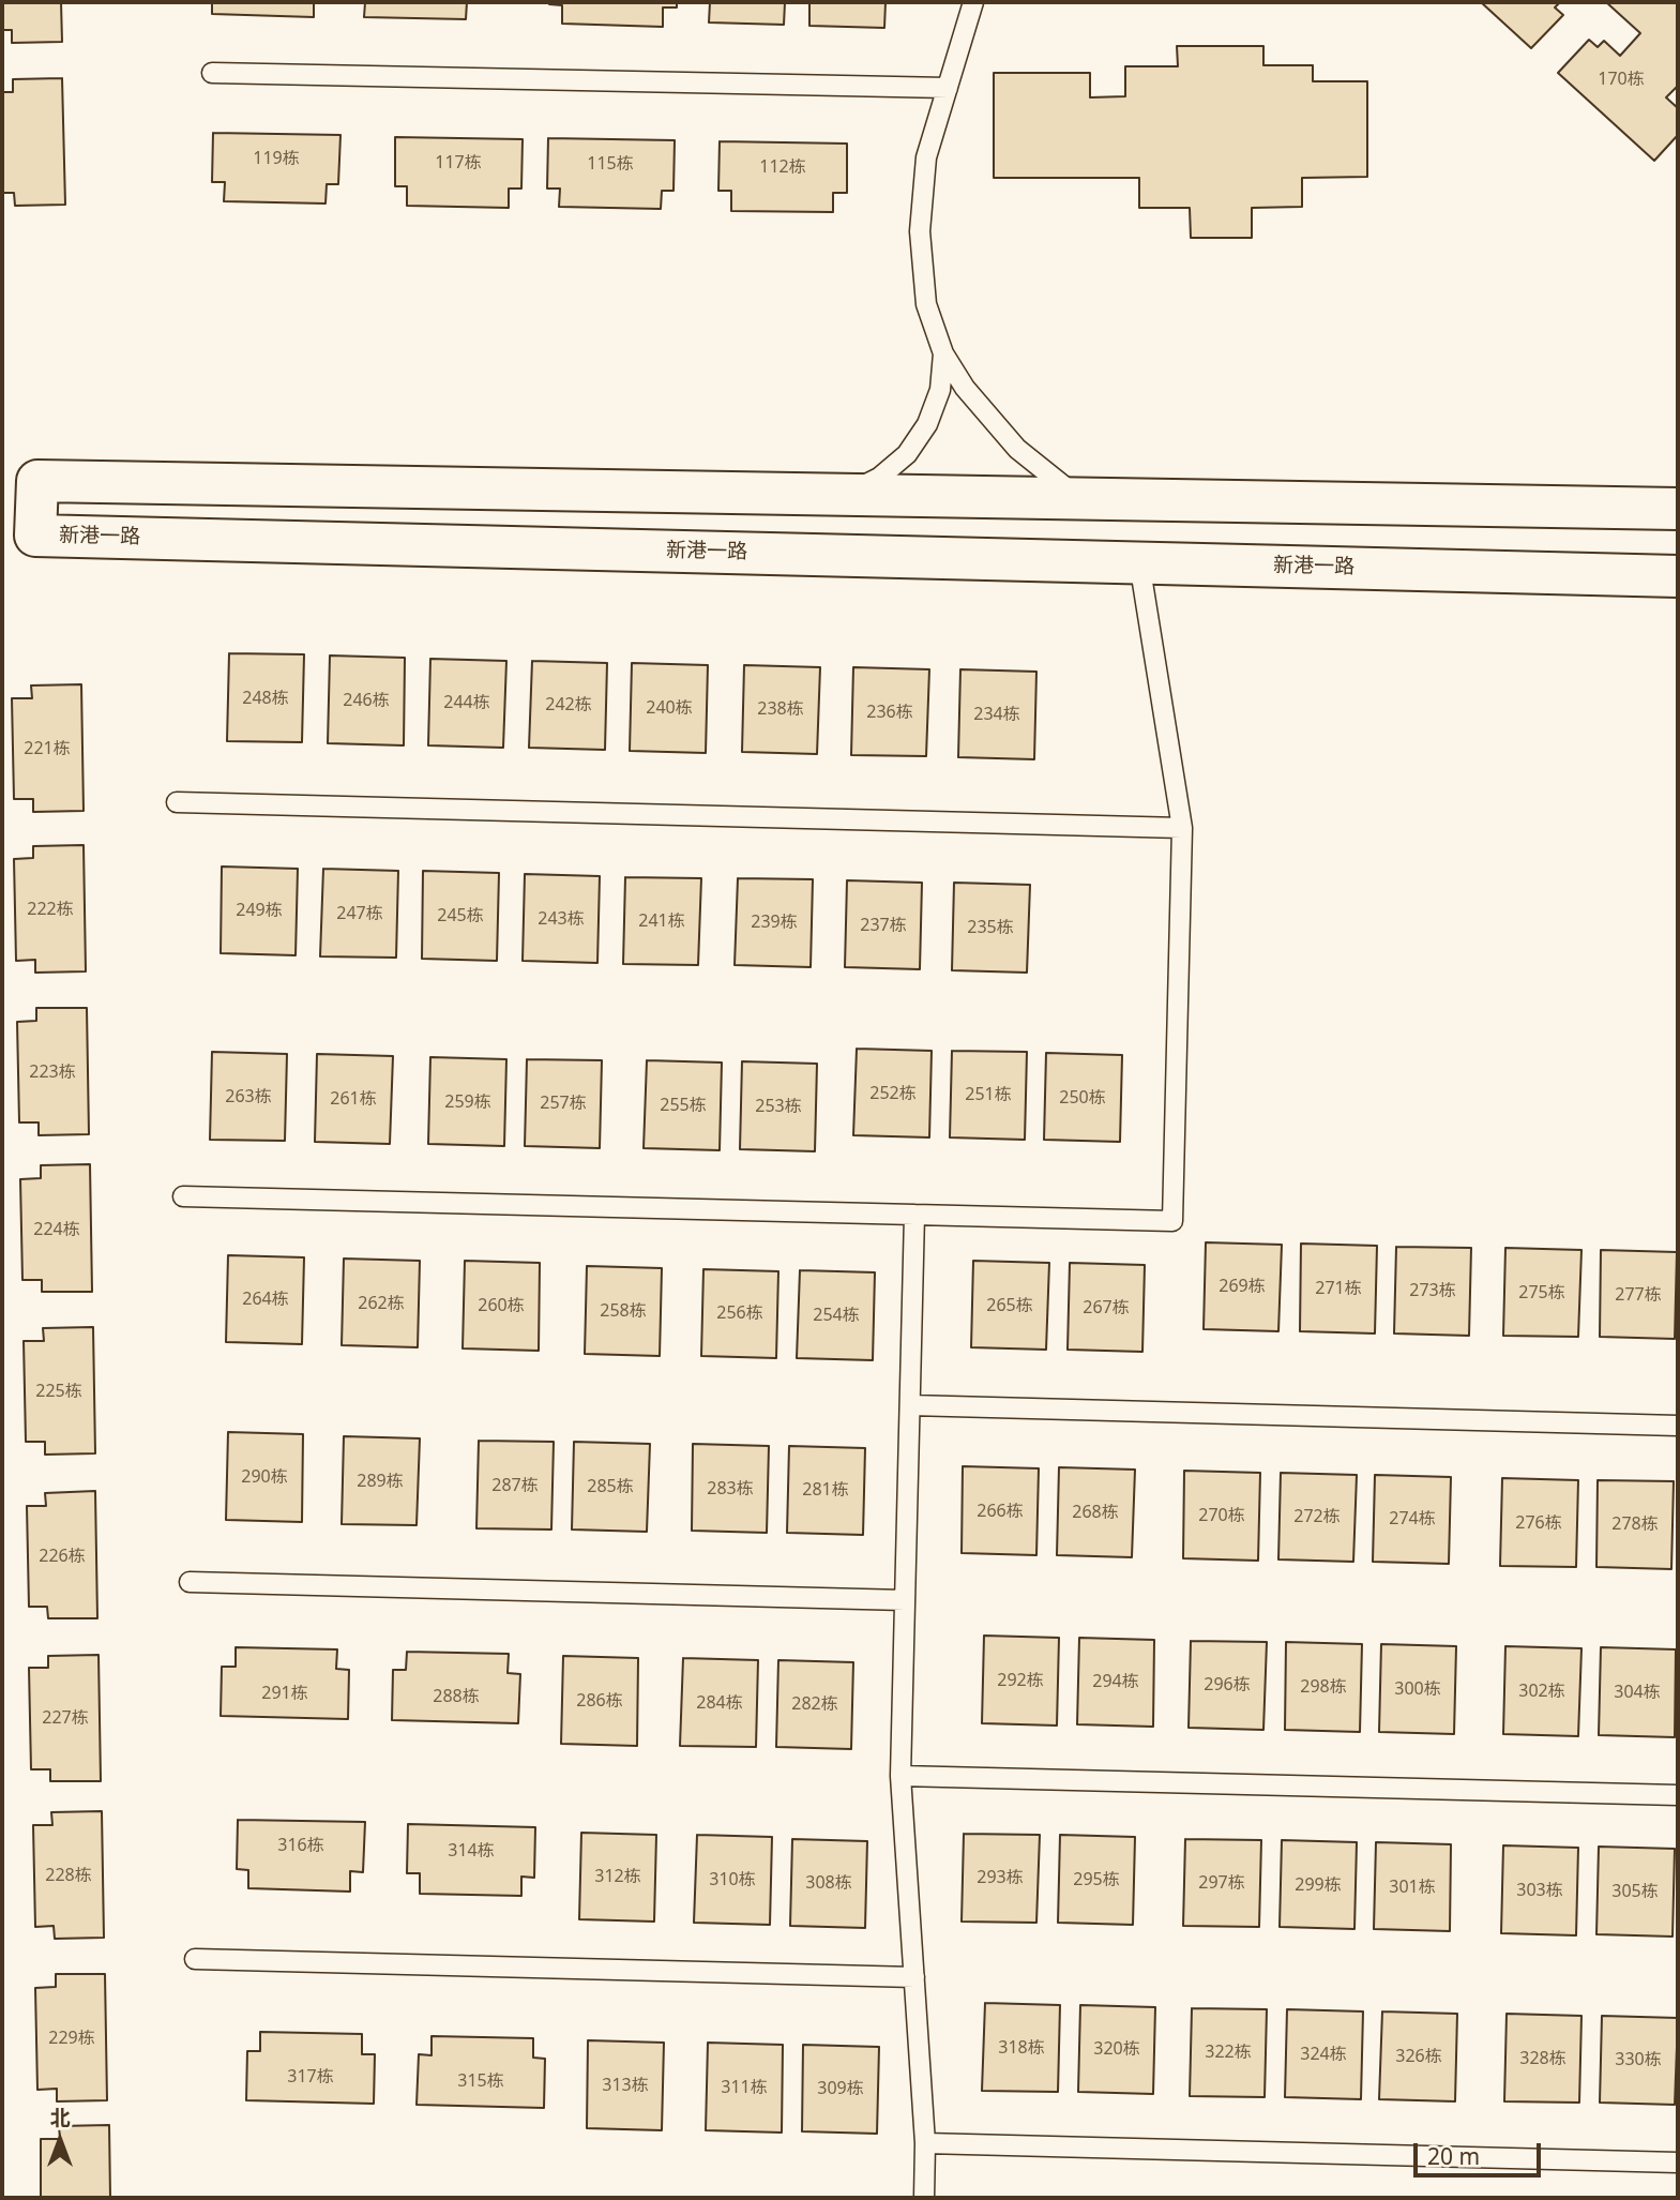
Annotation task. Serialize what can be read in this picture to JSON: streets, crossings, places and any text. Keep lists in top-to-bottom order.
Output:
{
  "streets": {
    "street": ["新港一路"]
  },
  "house_numbers": [
    "170栋",
    "119栋",
    "117栋",
    "115栋",
    "112栋",
    "248栋",
    "246栋",
    "244栋",
    "242栋",
    "240栋",
    "238栋",
    "236栋",
    "234栋",
    "221栋",
    "222栋",
    "249栋",
    "247栋",
    "245栋",
    "243栋",
    "241栋",
    "239栋",
    "237栋",
    "235栋",
    "223栋",
    "252栋",
    "251栋",
    "263栋",
    "250栋",
    "261栋",
    "259栋",
    "257栋",
    "255栋",
    "253栋",
    "224栋",
    "269栋",
    "271栋",
    "273栋",
    "275栋",
    "277栋",
    "264栋",
    "262栋",
    "260栋",
    "265栋",
    "267栋",
    "258栋",
    "256栋",
    "254栋",
    "225栋",
    "290栋",
    "289栋",
    "287栋",
    "285栋",
    "283栋",
    "281栋",
    "266栋",
    "268栋",
    "270栋",
    "272栋",
    "274栋",
    "276栋",
    "278栋",
    "226栋",
    "292栋",
    "294栋",
    "296栋",
    "298栋",
    "300栋",
    "302栋",
    "304栋",
    "291栋",
    "288栋",
    "286栋",
    "284栋",
    "282栋",
    "227栋",
    "316栋",
    "314栋",
    "228栋",
    "312栋",
    "293栋",
    "310栋",
    "295栋",
    "308栋",
    "297栋",
    "299栋",
    "301栋",
    "303栋",
    "305栋",
    "229栋",
    "318栋",
    "320栋",
    "322栋",
    "324栋",
    "326栋",
    "328栋",
    "330栋",
    "317栋",
    "315栋",
    "313栋",
    "311栋",
    "309栋"
  ],
  "scale_bar": "20 m",
  "north": "top"
}
